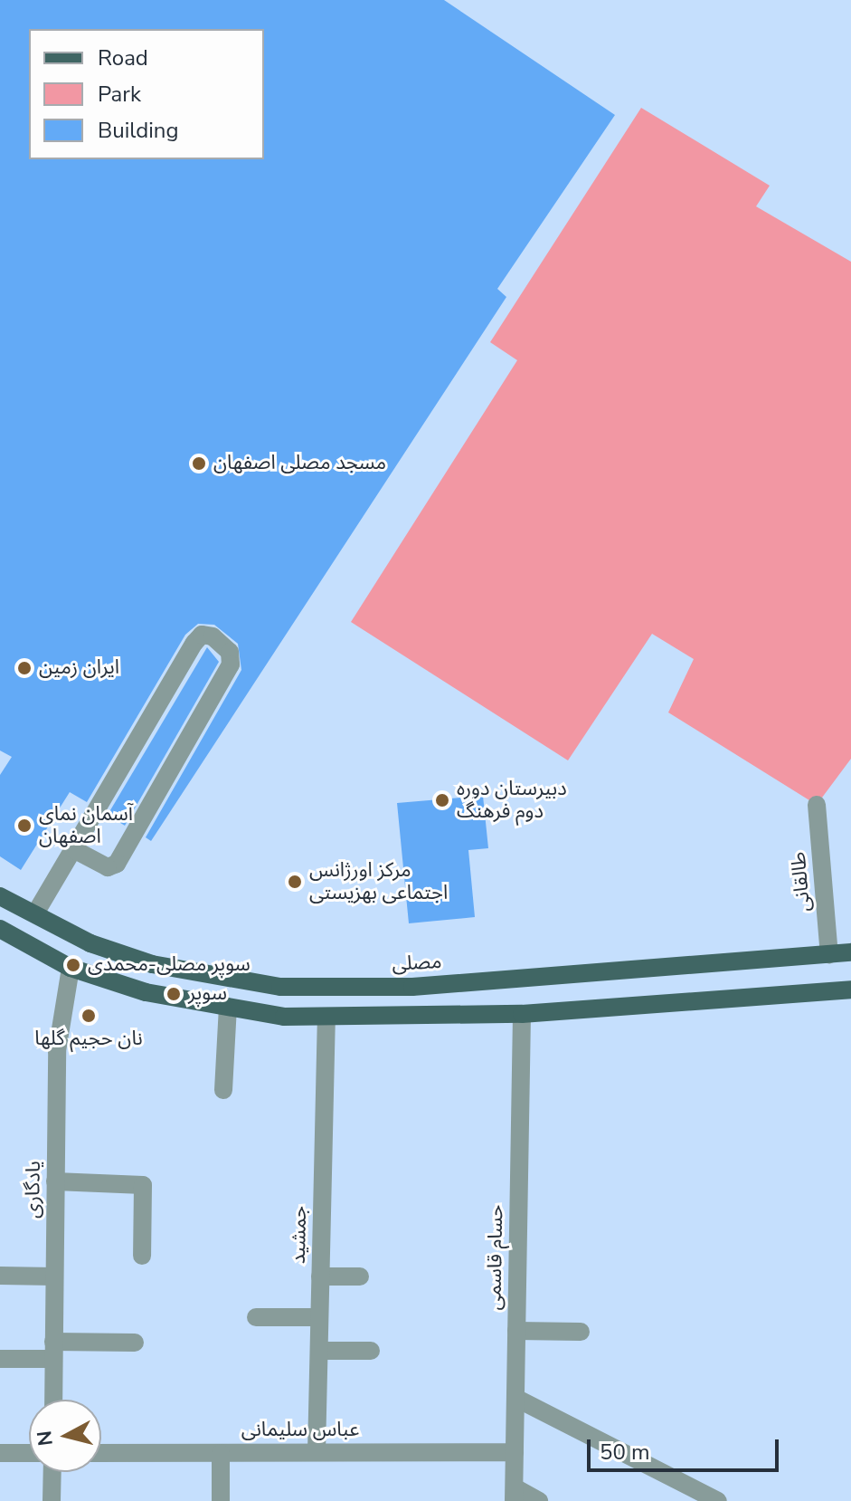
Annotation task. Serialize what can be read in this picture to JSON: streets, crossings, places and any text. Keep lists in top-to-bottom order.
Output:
{
  "streets": {
    "main road": ["مصلی"],
    "street": [
      "طالقانی",
      "یادگاری",
      "جمشید",
      "حسام قاسمی",
      "عباس سلیمانی"
    ]
  },
  "crossings": [
    ["طالقانی", "مصلی"],
    ["جمشید", "عباس سلیمانی"],
    ["حسام قاسمی", "عباس سلیمانی"]
  ],
  "places": [
    "مسجد مصلی اصفهان",
    "ایران زمین",
    "دبیرستان دوره دوم فرهنگ",
    "آسمان نمای اصفهان",
    "مرکز اورژانس اجتماعی بهزیستی",
    "سوپر مصلی-محمدی",
    "سوپر",
    "نان حجیم گلها"
  ],
  "legend": ["Road", "Park", "Building"],
  "scale_bar": "50 m",
  "north": "left"
}
